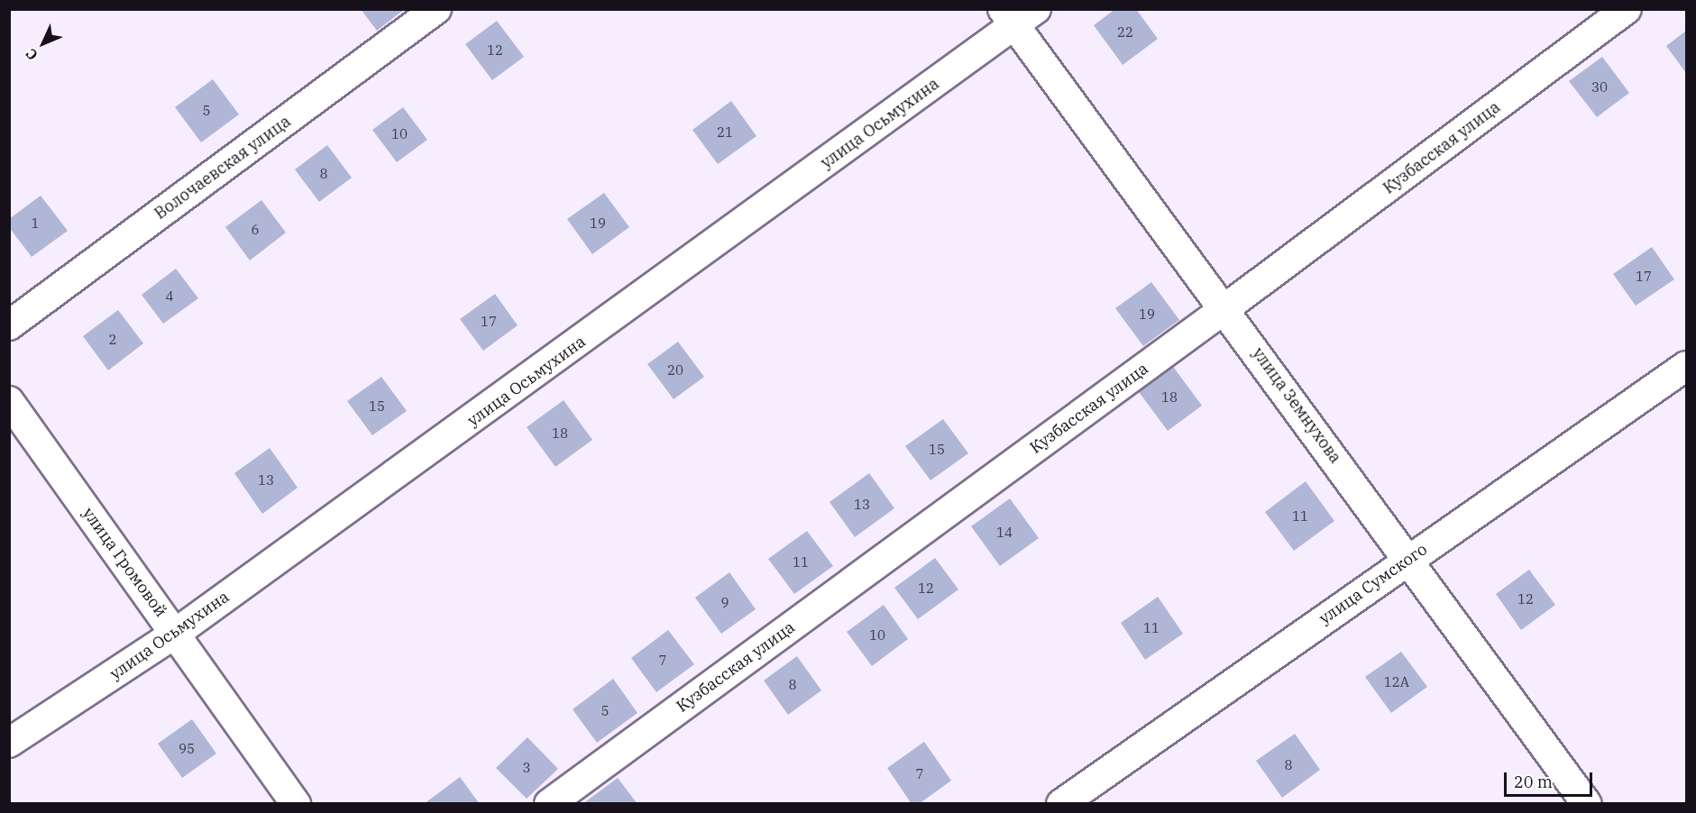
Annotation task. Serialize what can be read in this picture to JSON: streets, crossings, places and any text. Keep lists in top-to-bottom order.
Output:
{
  "streets": {
    "street": [
      "улица Осьмухина",
      "Кузбасская улица",
      "Волочаевская улица",
      "улица Земнухова",
      "улица Громовой",
      "улица Сумского"
    ]
  },
  "crossings": [
    ["улица Осьмухина", "улица Земнухова"],
    ["улица Осьмухина", "улица Громовой"],
    ["Кузбасская улица", "улица Земнухова"],
    ["улица Земнухова", "улица Сумского"]
  ],
  "house_numbers": [
    "22",
    "12",
    "30",
    "5",
    "21",
    "10",
    "8",
    "1",
    "19",
    "6",
    "17",
    "4",
    "19",
    "17",
    "2",
    "20",
    "18",
    "15",
    "18",
    "15",
    "13",
    "13",
    "11",
    "14",
    "11",
    "12",
    "12",
    "9",
    "11",
    "10",
    "7",
    "12А",
    "8",
    "5",
    "95",
    "8",
    "3",
    "7"
  ],
  "scale_bar": "20 m",
  "north": "bottom left"
}
